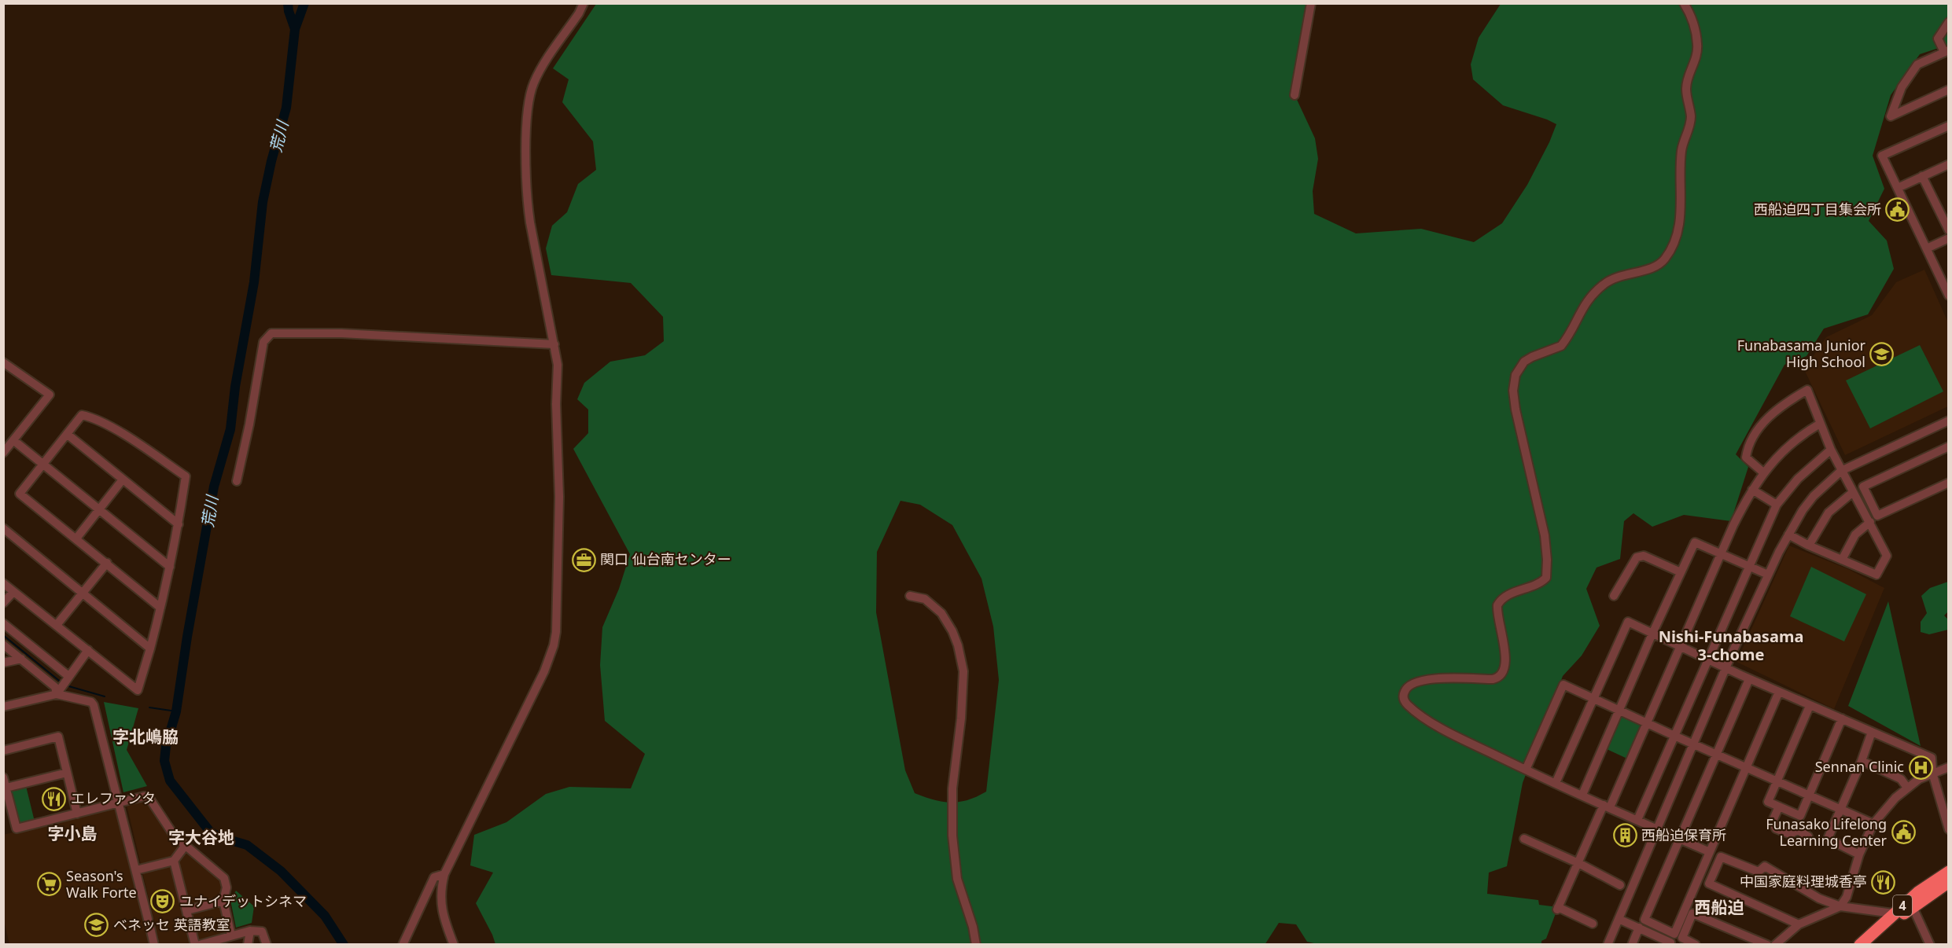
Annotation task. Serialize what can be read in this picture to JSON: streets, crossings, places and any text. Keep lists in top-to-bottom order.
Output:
{
  "streets": {
    "highway": ["4"]
  },
  "districts": [
    "Nishi-Funabasama 3-chome",
    "字北嶋脇",
    "字小島",
    "字大谷地",
    "西船迫"
  ],
  "water": ["荒川"],
  "places": {
    "public building": ["西船迫四丁目集会所", "Funasako Lifelong Learning Center"],
    "school or university": ["Funabasama Junior High School", "ベネッセ 英語教室"],
    "office": ["関口 仙台南センター"],
    "hospital": ["Sennan Clinic"],
    "restaurant": ["エレファンタ", "中国家庭料理城香亭"],
    "building": ["西船迫保育所"],
    "supermarket": ["Season's Walk Forte"],
    "theatre": ["ユナイデットシネマ"]
  }
}
